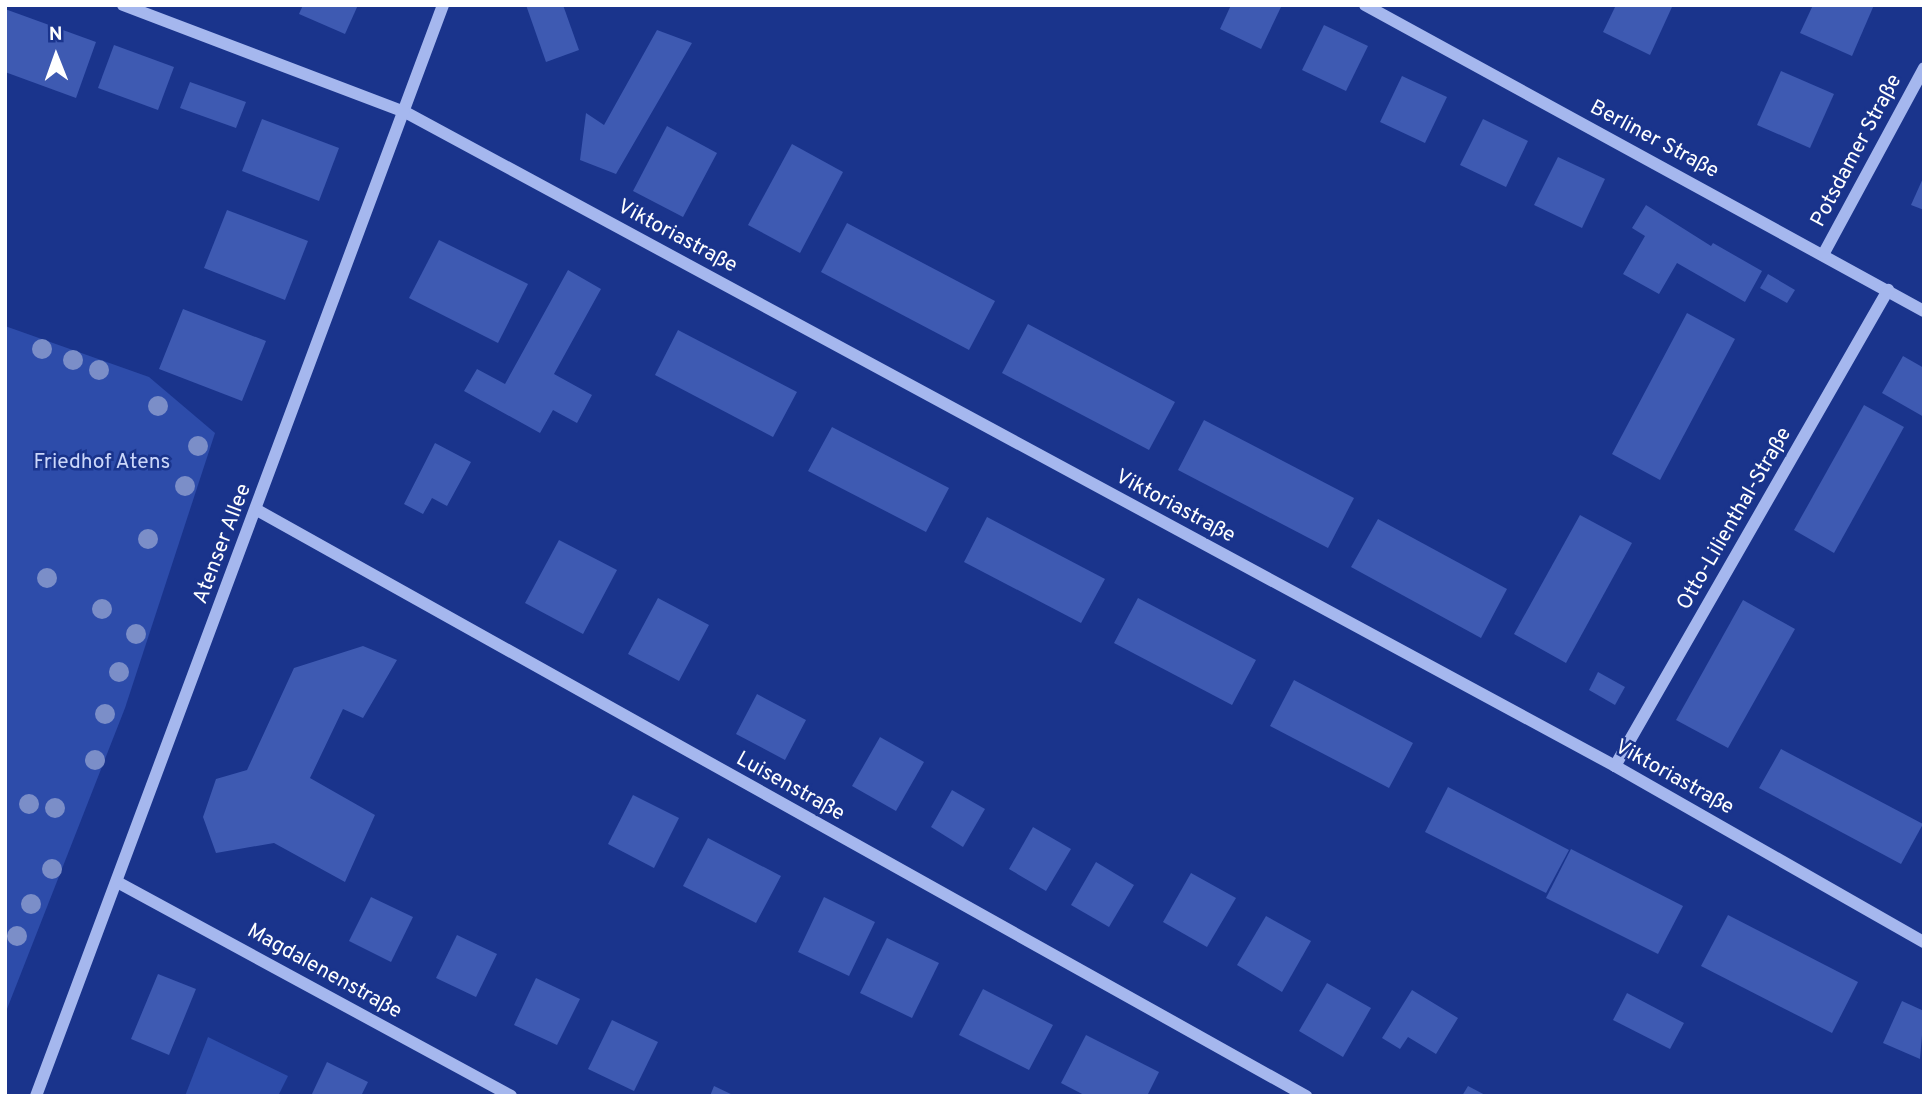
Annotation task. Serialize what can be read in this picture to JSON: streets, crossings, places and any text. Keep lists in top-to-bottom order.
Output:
{
  "streets": {
    "street": [
      "Berliner Straße",
      "Potsdamer Straße",
      "Viktoriastraße",
      "Otto-Lilienthal-Straße",
      "Atenser Allee",
      "Luisenstraße",
      "Magdalenenstraße"
    ]
  },
  "crossings": [
    ["Berliner Straße", "Potsdamer Straße"],
    ["Berliner Straße", "Otto-Lilienthal-Straße"],
    ["Viktoriastraße", "Otto-Lilienthal-Straße"],
    ["Viktoriastraße", "Atenser Allee"],
    ["Atenser Allee", "Luisenstraße"],
    ["Atenser Allee", "Magdalenenstraße"]
  ],
  "parks": ["Friedhof Atens"],
  "north": "top"
}
